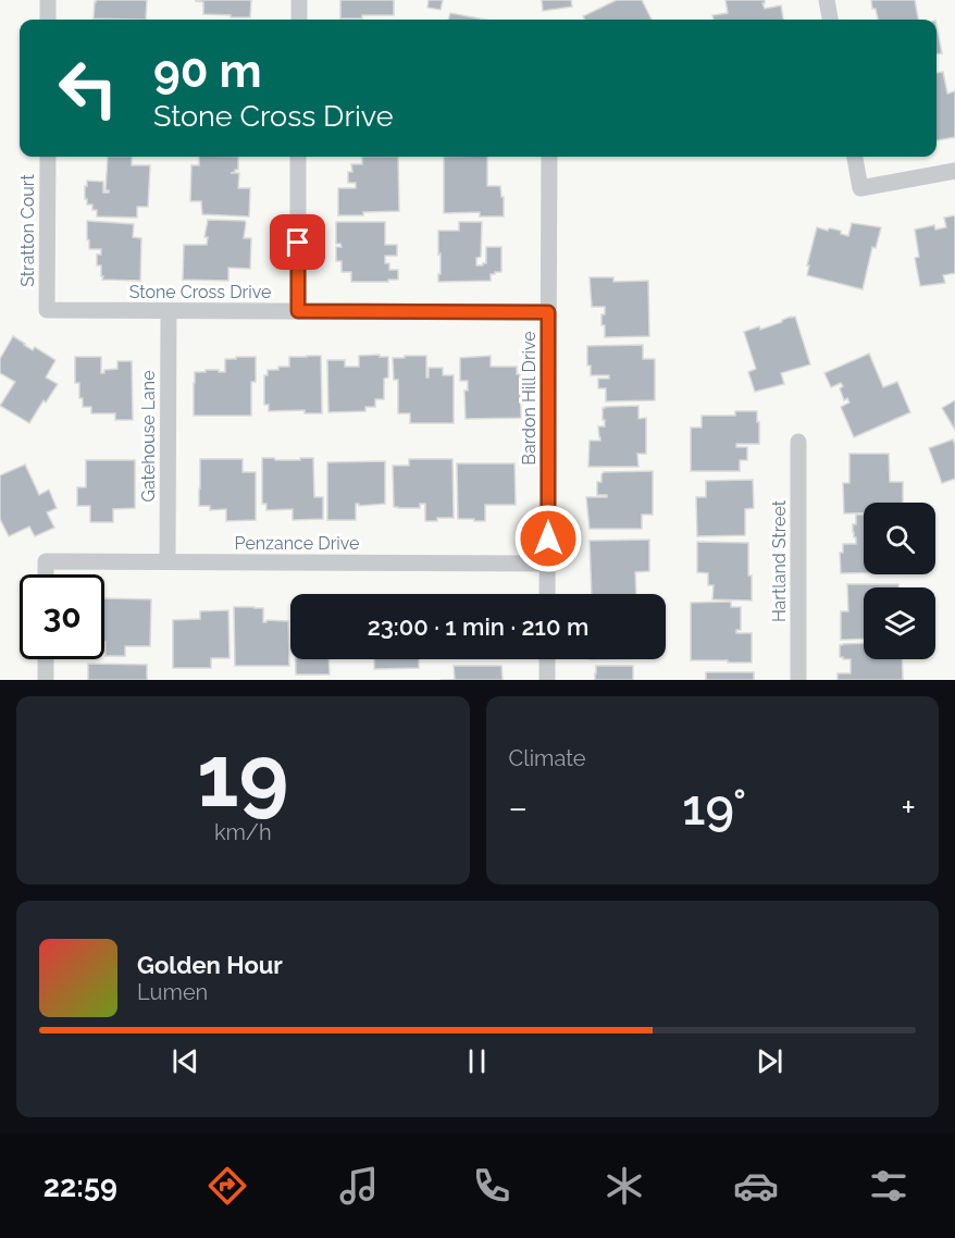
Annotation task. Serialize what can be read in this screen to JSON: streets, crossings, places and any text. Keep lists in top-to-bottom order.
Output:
{
  "streets": {
    "street": [
      "Stratton Court",
      "Stone Cross Drive",
      "Bardon Hill Drive",
      "Gatehouse Lane",
      "Penzance Drive",
      "Hartland Street"
    ]
  },
  "crossings": [
    ["Stratton Court", "Stone Cross Drive"],
    ["Stone Cross Drive", "Bardon Hill Drive"],
    ["Stone Cross Drive", "Gatehouse Lane"],
    ["Bardon Hill Drive", "Penzance Drive"],
    ["Gatehouse Lane", "Penzance Drive"]
  ],
  "page": {
    "turn": ["90 m", "Stone Cross Drive"],
    "limit": "30",
    "trip": "23:00 · 1 min · 210 m",
    "tile": [
      ["19", "km/h"],
      "Climate"
    ],
    "heat": ["−", "19°", "+"],
    "song": ["Golden Hour", "Lumen"],
    "tabs": "22:59"
  }
}
